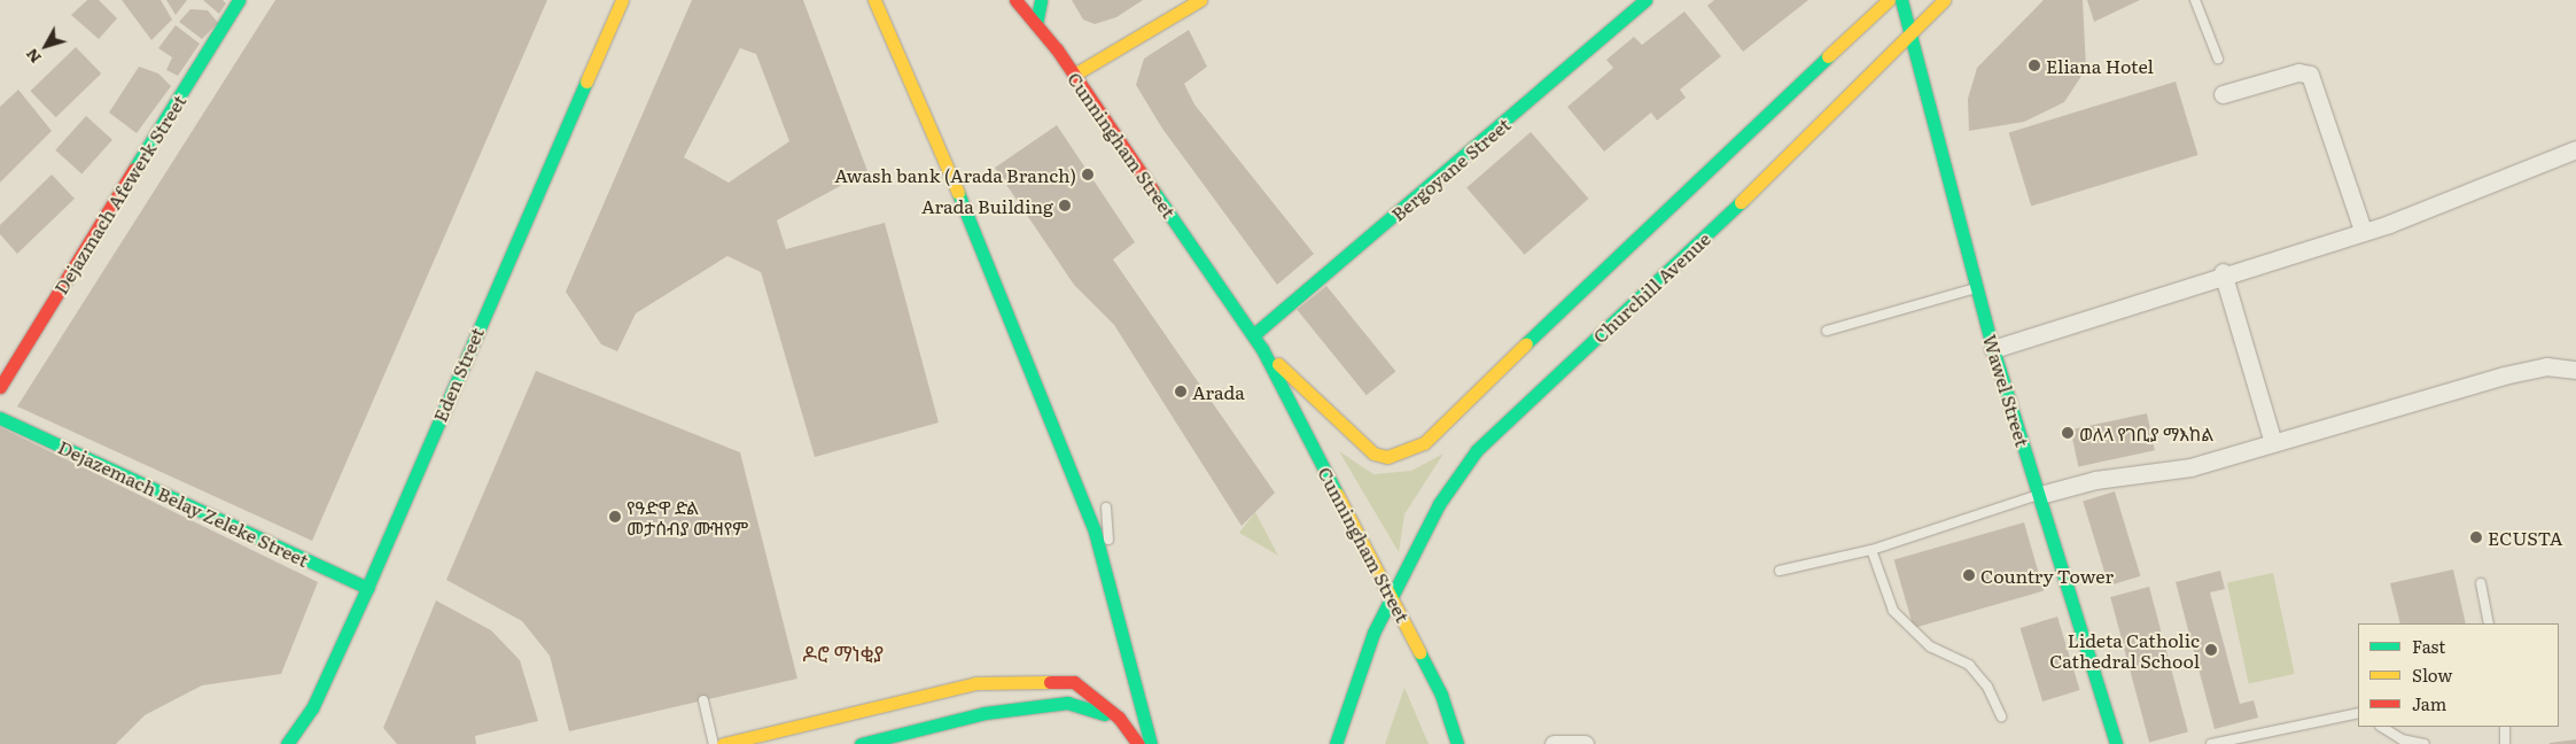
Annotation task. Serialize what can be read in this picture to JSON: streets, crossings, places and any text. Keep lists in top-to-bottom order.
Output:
{
  "streets": {
    "main road": [
      "Cunningham Street",
      "Bergoyane Street",
      "Dejazmach Afewerk Street",
      "Churchill Avenue",
      "Eden Street",
      "Wawel Street",
      "Dejazemach Belay Zeleke Street"
    ]
  },
  "crossings": [
    ["Cunningham Street", "Bergoyane Street"],
    ["Cunningham Street", "Churchill Avenue"],
    ["Churchill Avenue", "Wawel Street"],
    ["Eden Street", "Dejazemach Belay Zeleke Street"]
  ],
  "districts": ["ዶሮ ማነቂያ"],
  "places": [
    "Eliana Hotel",
    "Awash bank (Arada Branch)",
    "Arada Building",
    "Arada",
    "ወለላ የገቢያ ማእከል",
    "የዓድዋ ድል መታሰብያ ሙዝየም",
    "ECUSTA",
    "Country Tower",
    "Lideta Catholic Cathedral School"
  ],
  "legend": ["Fast", "Slow", "Jam"],
  "north": "bottom left"
}
